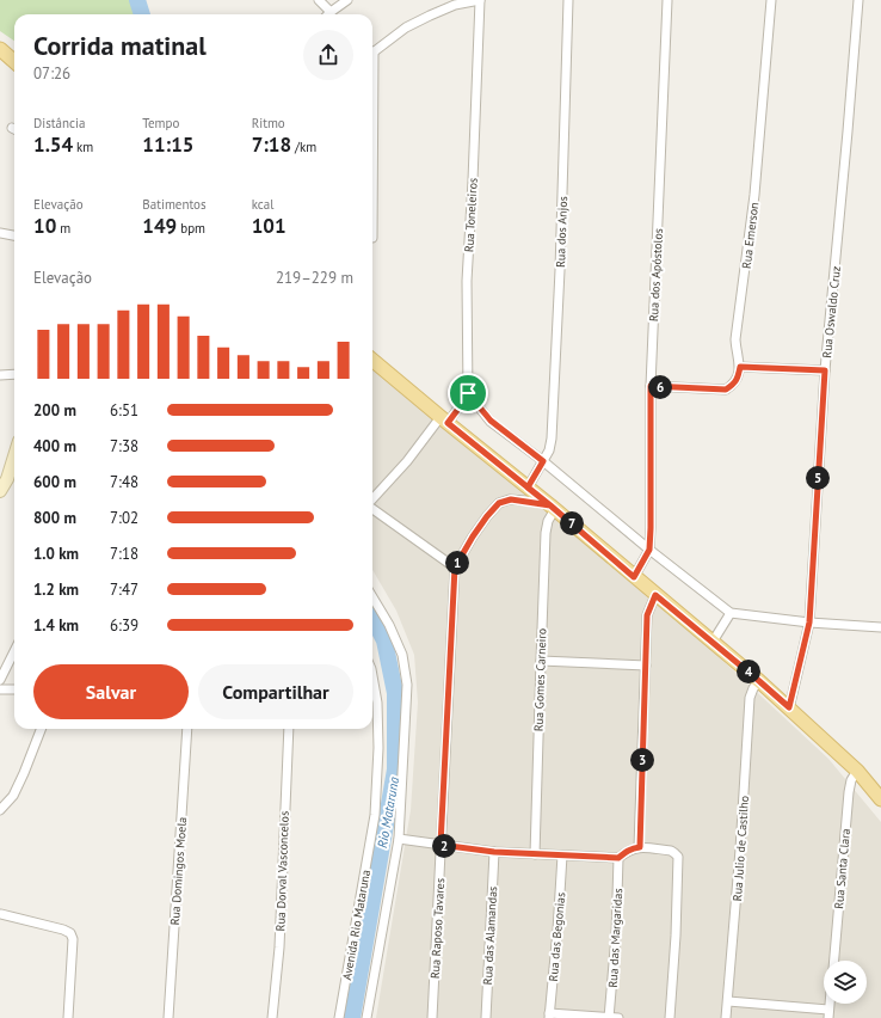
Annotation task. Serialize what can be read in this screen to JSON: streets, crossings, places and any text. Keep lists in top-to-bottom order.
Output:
{
  "streets": {
    "street": [
      "Rua Toneleiros",
      "Rua dos Anjos",
      "Rua Emerson",
      "Rua dos Apóstolos",
      "Rua Oswaldo Cruz",
      "Rua Gomes Carneiro",
      "Rua Julio de Castilho",
      "Rua Santa Clara",
      "Rua Domingos Moela",
      "Rua Dorval Vasconcelos",
      "Avenida Rio Mataruna",
      "Rua Raposo Tavares",
      "Rua das Alamandas",
      "Rua das Begonias",
      "Rua das Margaridas"
    ]
  },
  "crossings": [
    ["Rua Gomes Carneiro", "Rua Raposo Tavares"]
  ],
  "water": ["Rio Mataruna"],
  "page": {
    "heading": ["Corrida matinal", "07:26"],
    "stats": [
      ["Distância", "1.54 km"],
      ["Tempo", "11:15"],
      ["Ritmo", "7:18 /km"],
      ["Elevação", "10 m"],
      ["Batimentos", "149 bpm"],
      ["kcal", "101"]
    ],
    "chart": ["Elevação", "219–229 m"],
    "pins": [
      "6",
      "5",
      "7",
      "1",
      "4",
      "3",
      "2"
    ],
    "list": [
      {
        "name": "200 m",
        "note": "6:51"
      },
      {
        "name": "400 m",
        "note": "7:38"
      },
      {
        "name": "600 m",
        "note": "7:48"
      },
      {
        "name": "800 m",
        "note": "7:02"
      },
      {
        "name": "1.0 km",
        "note": "7:18"
      },
      {
        "name": "1.2 km",
        "note": "7:47"
      },
      {
        "name": "1.4 km",
        "note": "6:39"
      }
    ],
    "buttons": ["Salvar", "Compartilhar"]
  }
}
